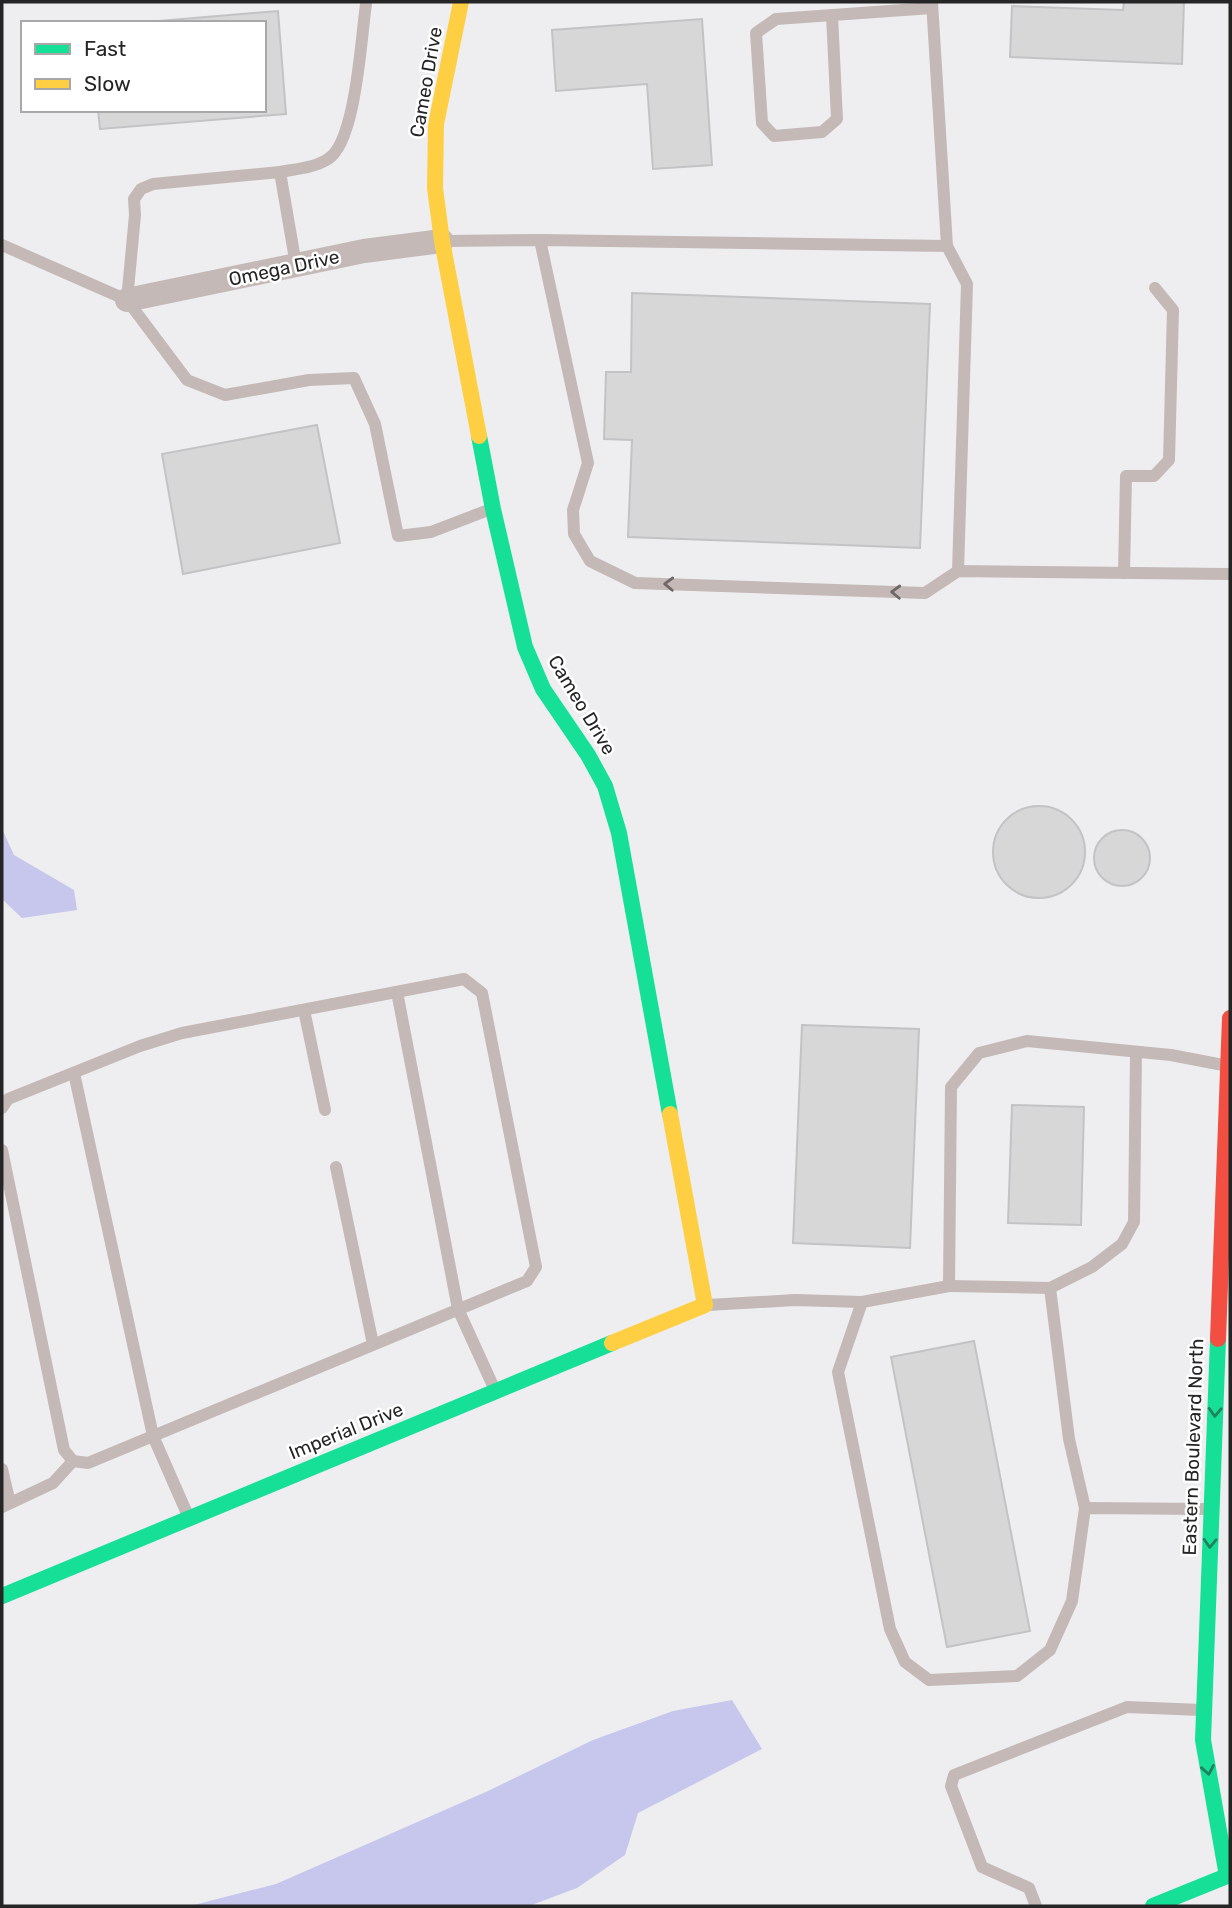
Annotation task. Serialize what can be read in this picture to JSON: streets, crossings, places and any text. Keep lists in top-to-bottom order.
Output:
{
  "streets": {
    "street": [
      "Cameo Drive",
      "Omega Drive",
      "Imperial Drive",
      "Eastern Boulevard North"
    ]
  },
  "crossings": [
    ["Cameo Drive", "Omega Drive"],
    ["Cameo Drive", "Imperial Drive"]
  ],
  "one_way": ["Eastern Boulevard North"],
  "legend": ["Fast", "Slow"]
}
